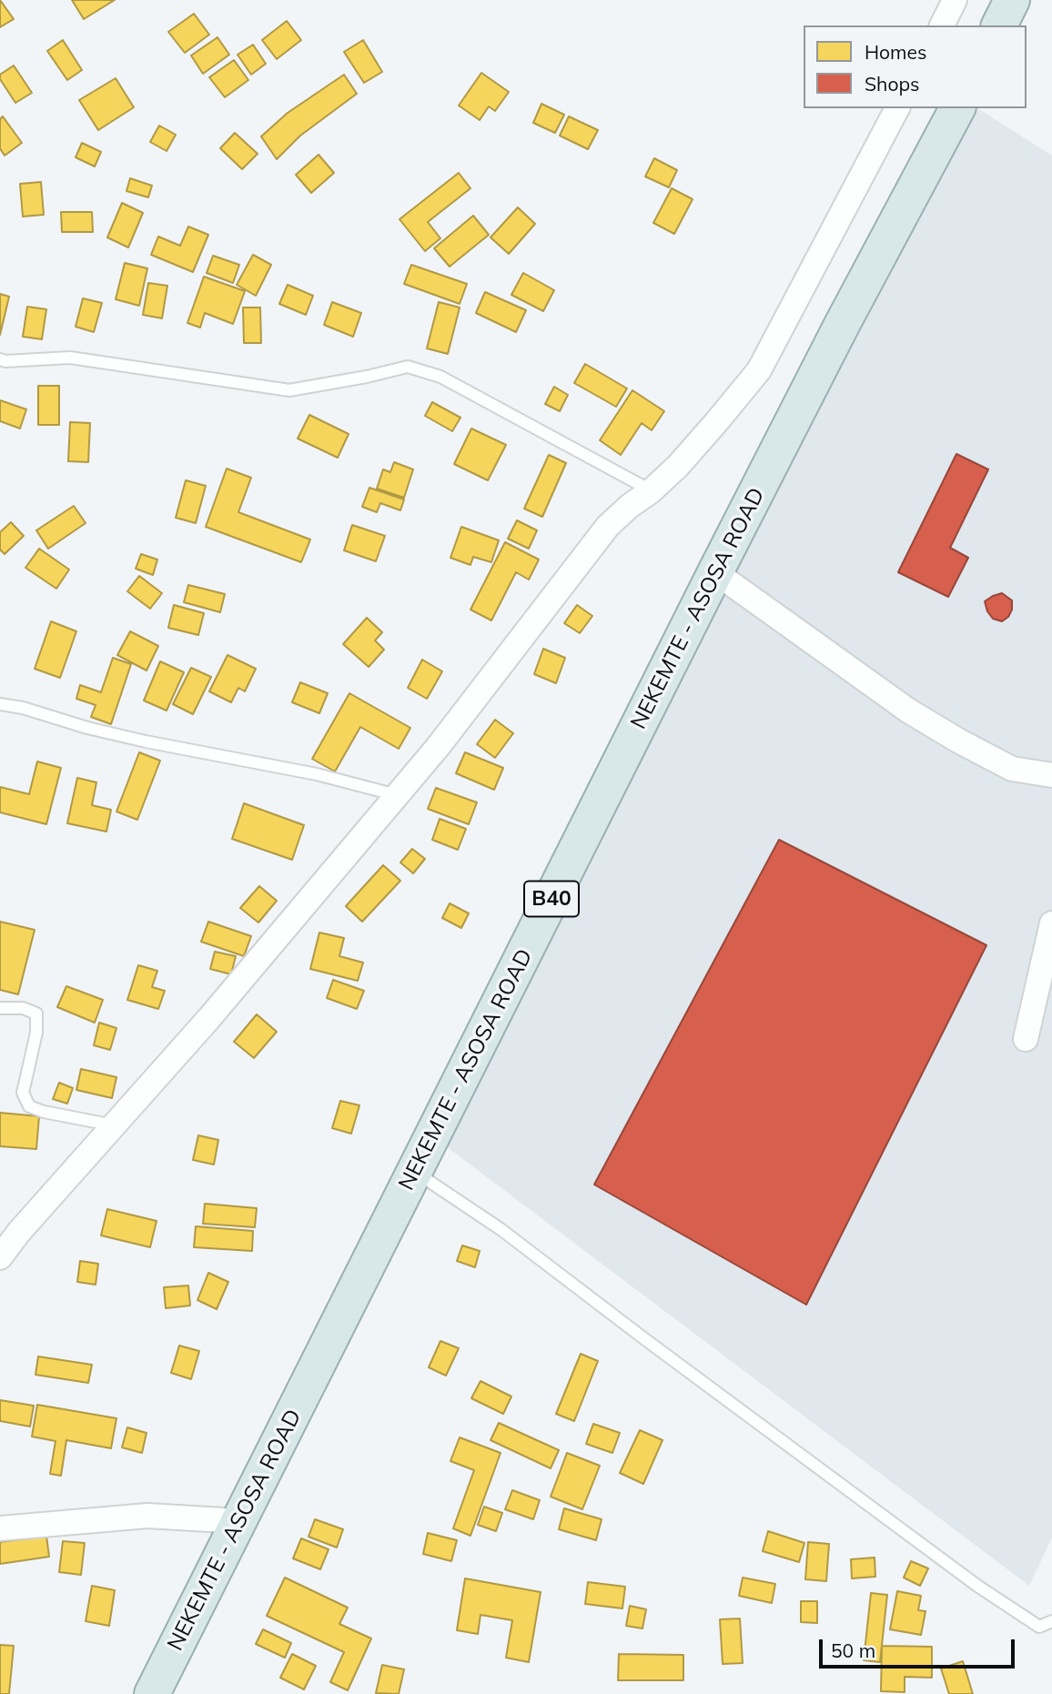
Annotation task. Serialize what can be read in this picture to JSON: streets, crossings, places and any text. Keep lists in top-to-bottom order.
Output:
{
  "streets": {
    "highway": ["NEKEMTE - ASOSA ROAD", "B40"]
  },
  "legend": ["Homes", "Shops"],
  "scale_bar": "50 m"
}
